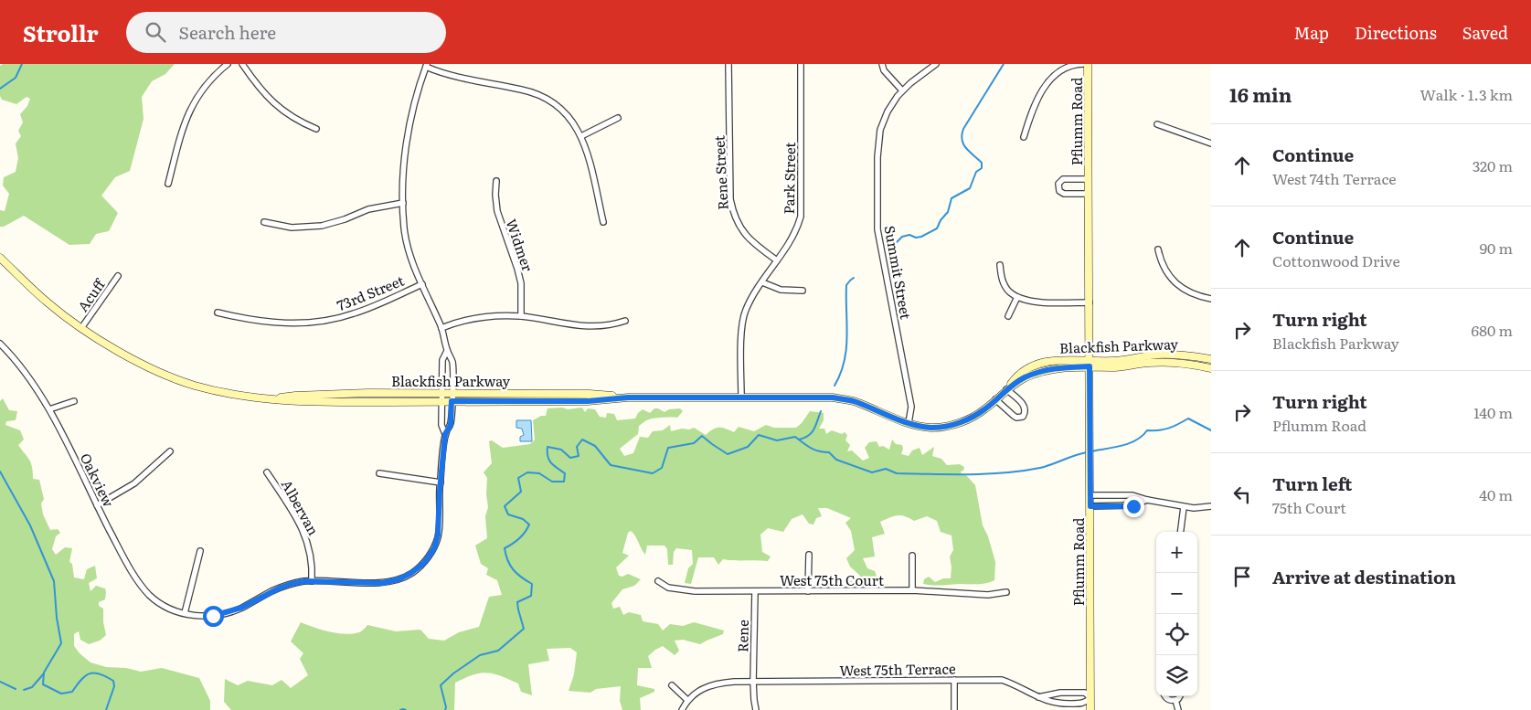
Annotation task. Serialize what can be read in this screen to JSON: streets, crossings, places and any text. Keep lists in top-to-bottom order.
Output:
{
  "streets": {
    "main road": ["Pflumm Road", "Blackfish Parkway"],
    "street": [
      "Rene Street",
      "Park Street",
      "Widmer",
      "Summit Street",
      "73rd Street",
      "Acuff",
      "Oakview",
      "Albervan",
      "West 75th Court",
      "Rene",
      "West 75th Terrace"
    ]
  },
  "crossings": [
    ["Pflumm Road", "Blackfish Parkway"],
    ["Pflumm Road", "West 75th Terrace"],
    ["Rene Street", "Park Street"],
    ["Park Street", "Blackfish Parkway"],
    ["Summit Street", "Blackfish Parkway"],
    ["Acuff", "Blackfish Parkway"],
    ["Oakview", "Albervan"],
    ["West 75th Court", "Rene"],
    ["Rene", "West 75th Terrace"]
  ],
  "page": {
    "header": "Strollr",
    "search": "Search here",
    "nav": ["Map", "Directions", "Saved"],
    "heading": ["16 min", "Walk · 1.3 km"],
    "list": [
      ["Continue", "West 74th Terrace", "320 m"],
      ["Continue", "Cottonwood Drive", "90 m"],
      ["Turn right", "Blackfish Parkway", "680 m"],
      ["Turn right", "Pflumm Road", "140 m"],
      ["Turn left", "75th Court", "40 m"],
      "Arrive at destination"
    ],
    "map_buttons": ["+", "−"]
  }
}
